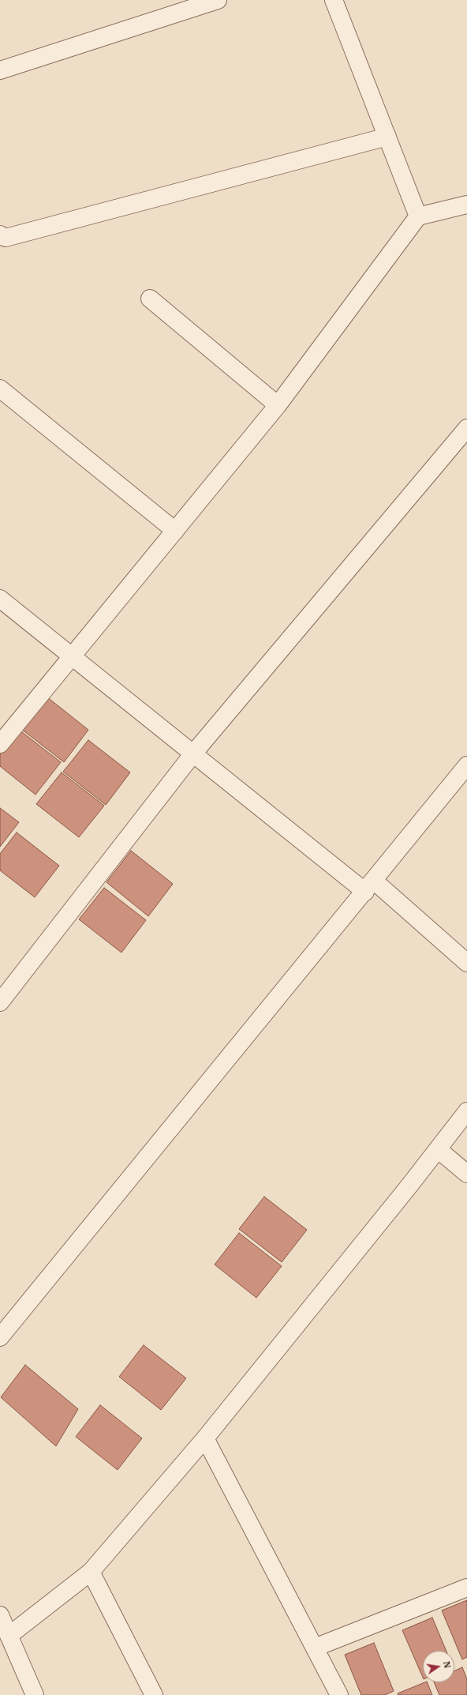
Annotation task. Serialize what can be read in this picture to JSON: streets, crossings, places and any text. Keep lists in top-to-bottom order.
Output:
{
  "north": "right"
}
